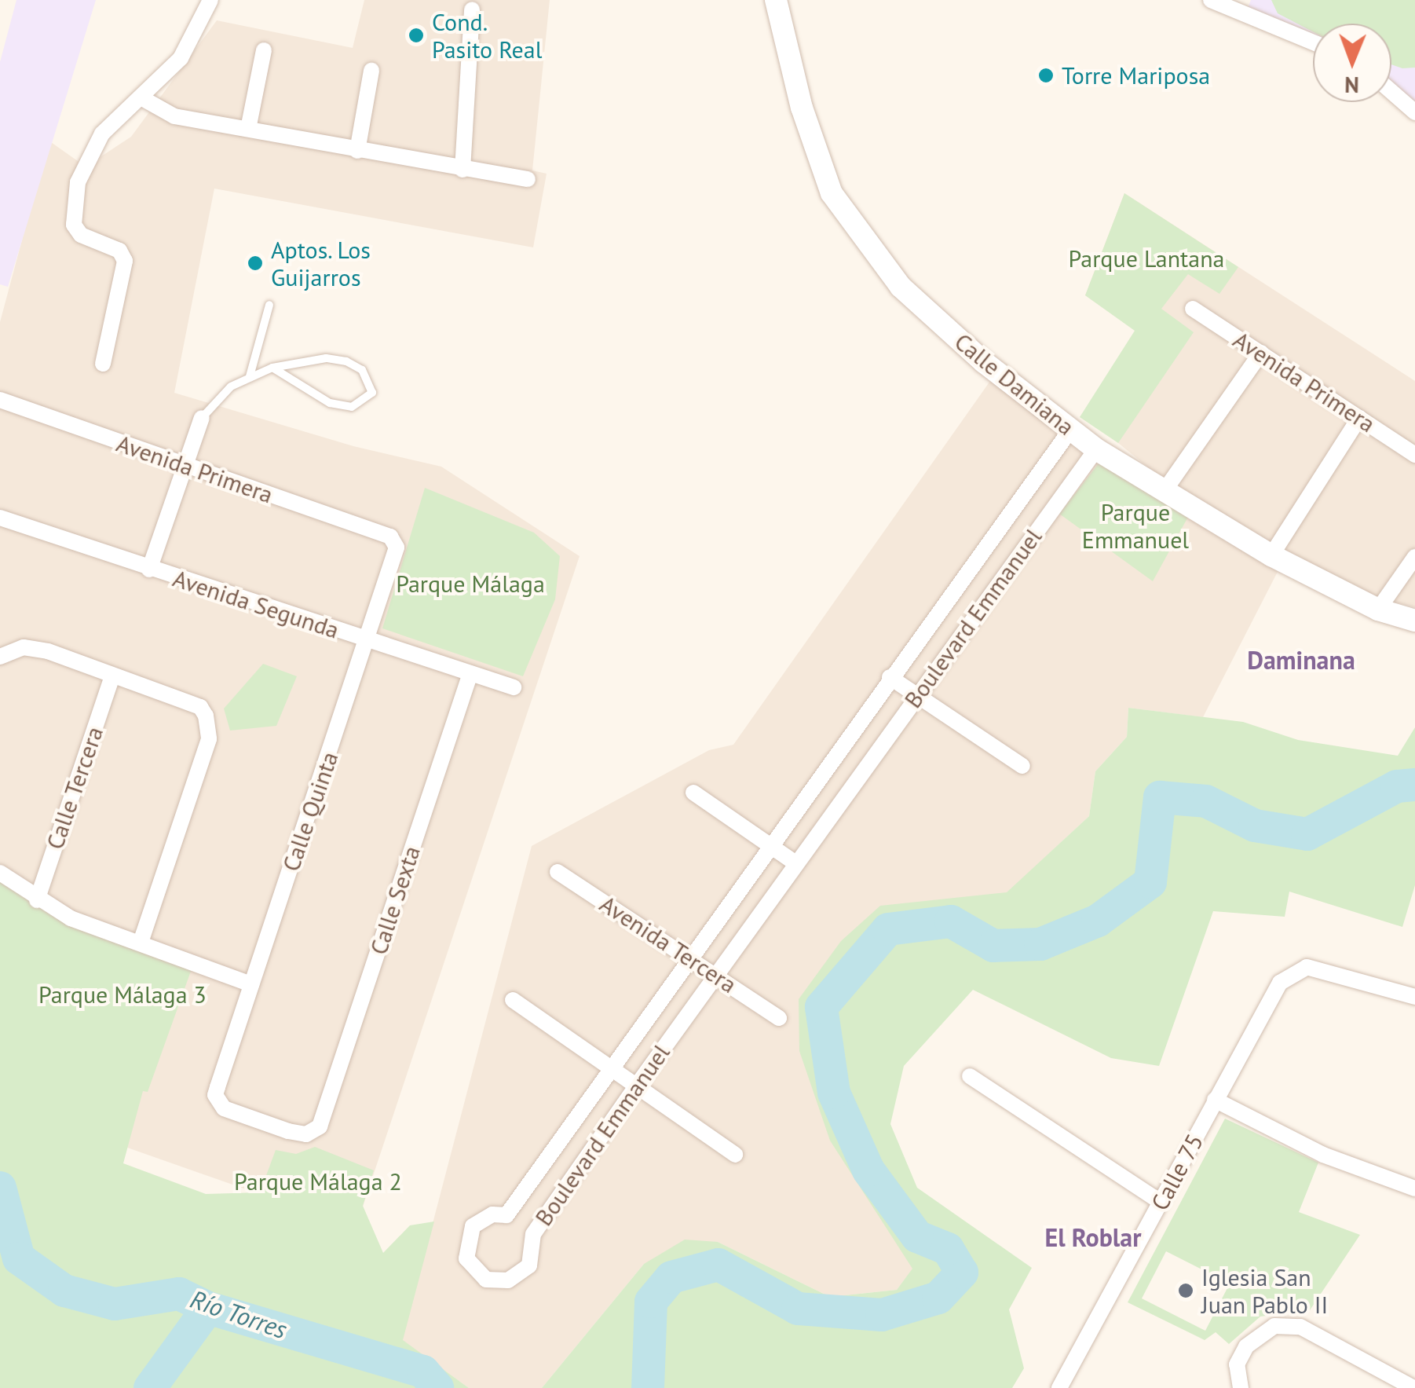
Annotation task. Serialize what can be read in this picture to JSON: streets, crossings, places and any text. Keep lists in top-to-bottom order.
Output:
{
  "streets": {
    "street": [
      "Avenida Primera",
      "Calle Damiana",
      "Avenida Segunda",
      "Boulevard Emmanuel",
      "Calle Tercera",
      "Calle Quinta",
      "Calle Sexta",
      "Avenida Tercera",
      "Calle 75"
    ]
  },
  "crossings": [
    ["Avenida Primera", "Calle Quinta"],
    ["Calle Damiana", "Boulevard Emmanuel"],
    ["Avenida Segunda", "Calle Quinta"],
    ["Avenida Segunda", "Calle Sexta"],
    ["Boulevard Emmanuel", "Avenida Tercera"],
    ["Calle Quinta", "Calle Sexta"]
  ],
  "districts": ["Daminana", "El Roblar"],
  "water": ["Río Torres"],
  "parks": [
    "Parque Lantana",
    "Parque Emmanuel",
    "Parque Málaga",
    "Parque Málaga 3",
    "Parque Málaga 2"
  ],
  "places": [
    "Cond. Pasito Real",
    "Torre Mariposa",
    "Aptos. Los Guijarros",
    "Iglesia San Juan Pablo II"
  ],
  "north": "bottom"
}
